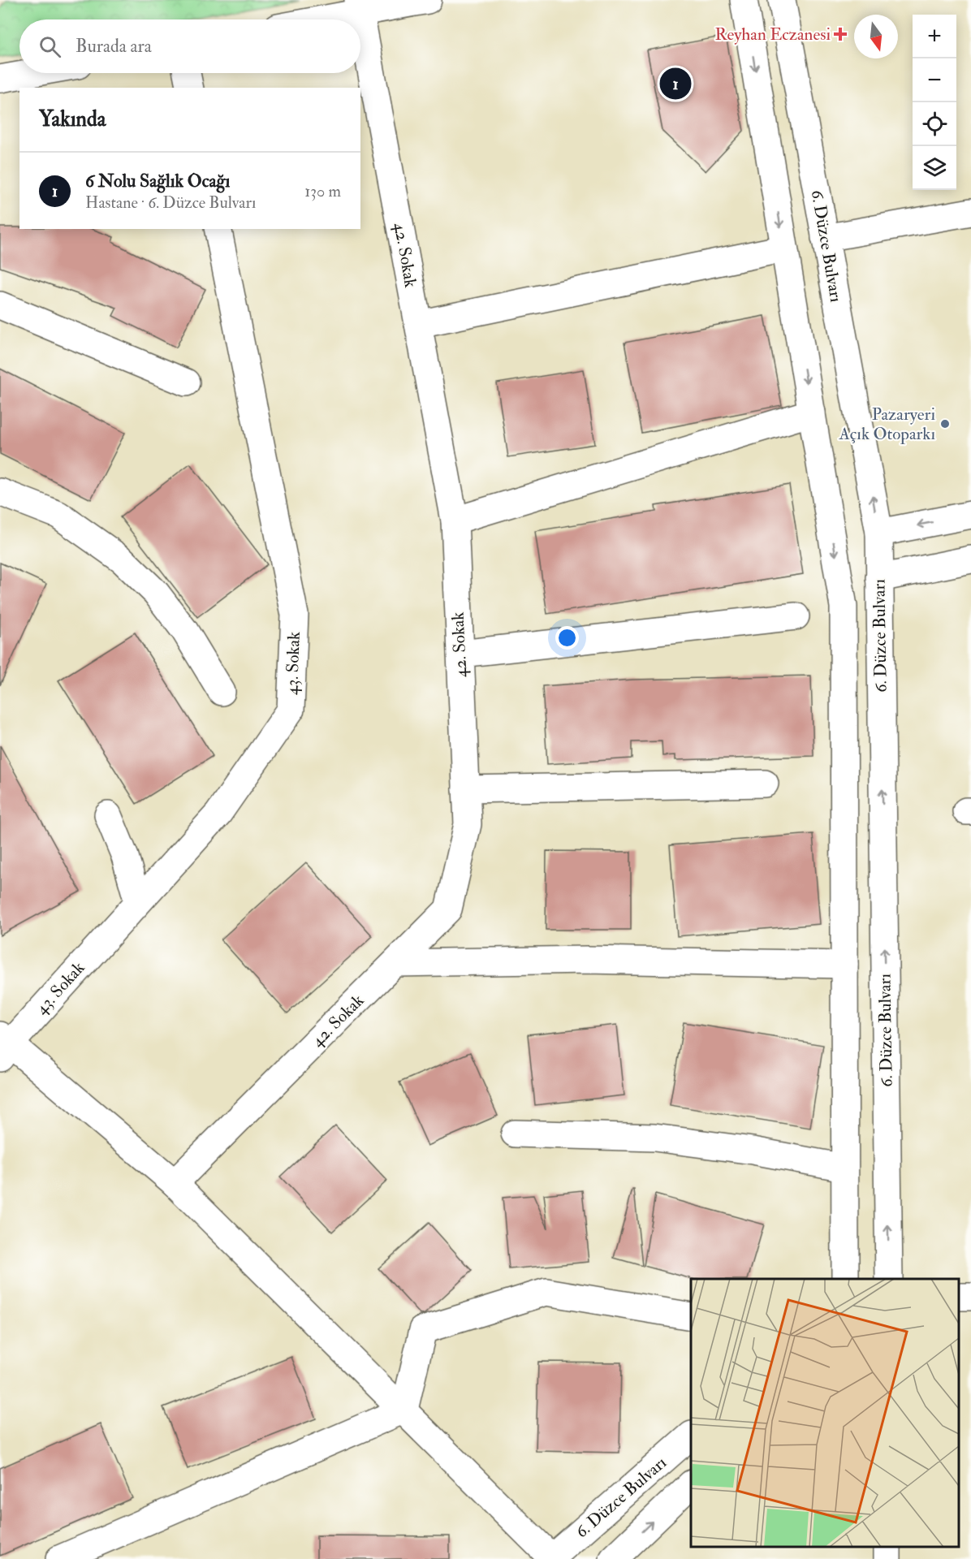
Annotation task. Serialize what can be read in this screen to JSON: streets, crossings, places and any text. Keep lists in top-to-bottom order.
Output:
{
  "streets": {
    "street": ["6. Düzce Bulvarı", "42. Sokak", "43. Sokak"]
  },
  "places": {
    "health": ["Reyhan Eczanesi"],
    "other": ["Pazaryeri Açık Otoparkı"]
  },
  "north": "bottom",
  "page": {
    "map_buttons": ["+", "−"],
    "search": "Burada ara",
    "pins": "1",
    "heading": "Yakında",
    "list": [
      {
        "mark": "1",
        "name": "6 Nolu Sağlık Ocağı",
        "note": "Hastane · 6. Düzce Bulvarı",
        "value": "130 m"
      }
    ]
  }
}
